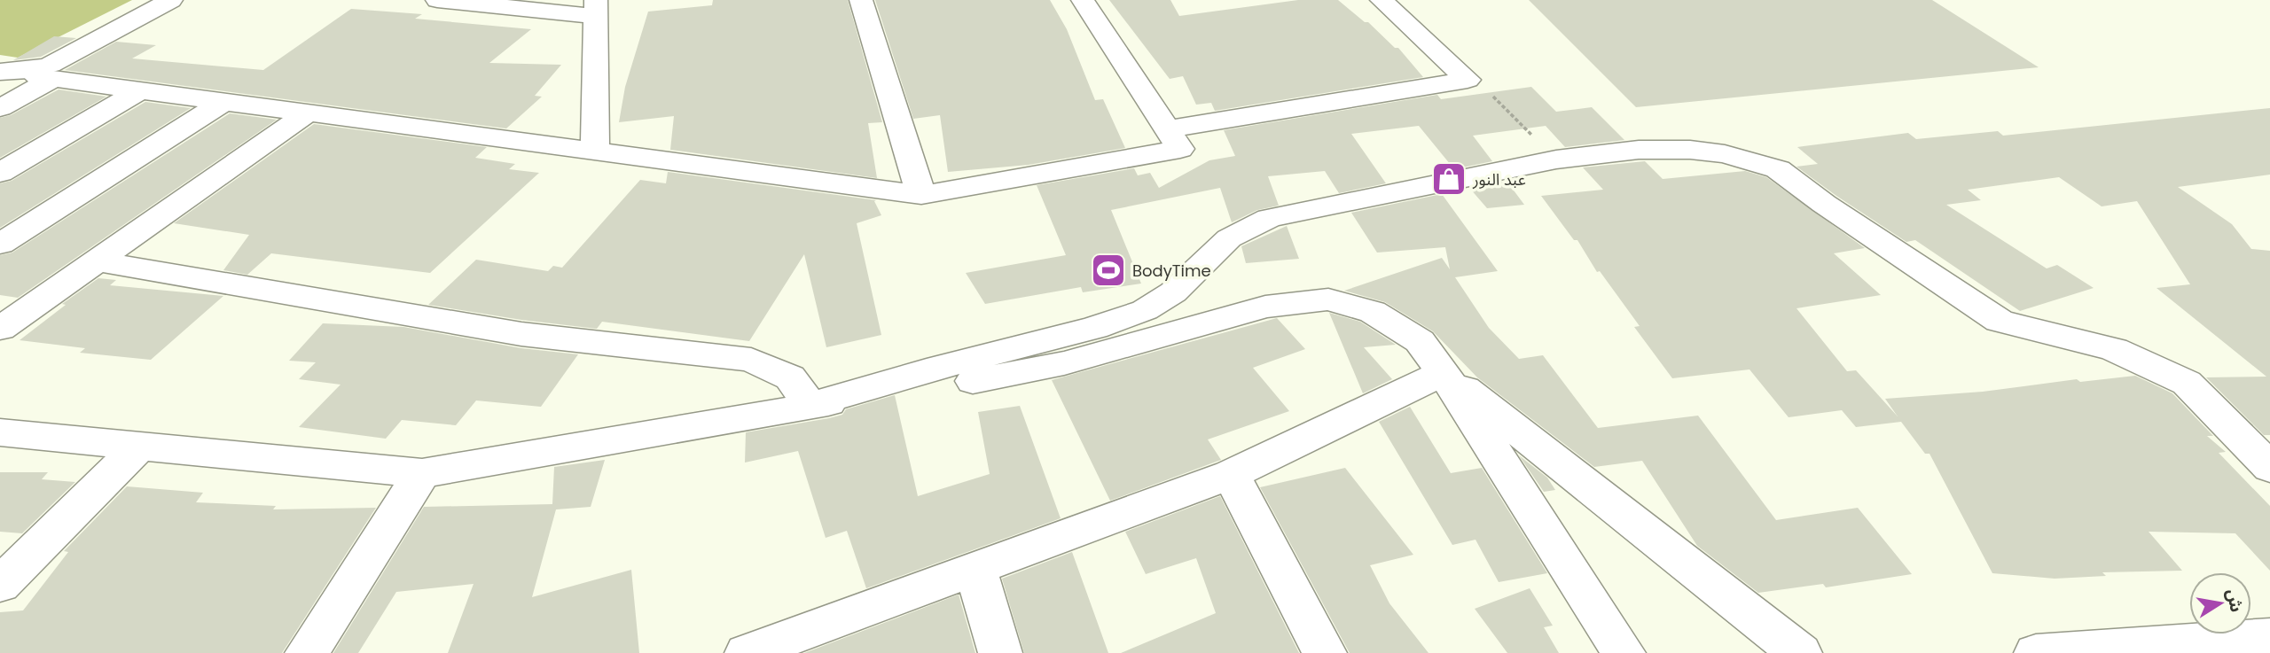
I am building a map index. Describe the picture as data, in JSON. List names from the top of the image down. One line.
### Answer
{"places":{"shop":["عبد النور"],"sports":["BodyTime"]},"north":"right"}
